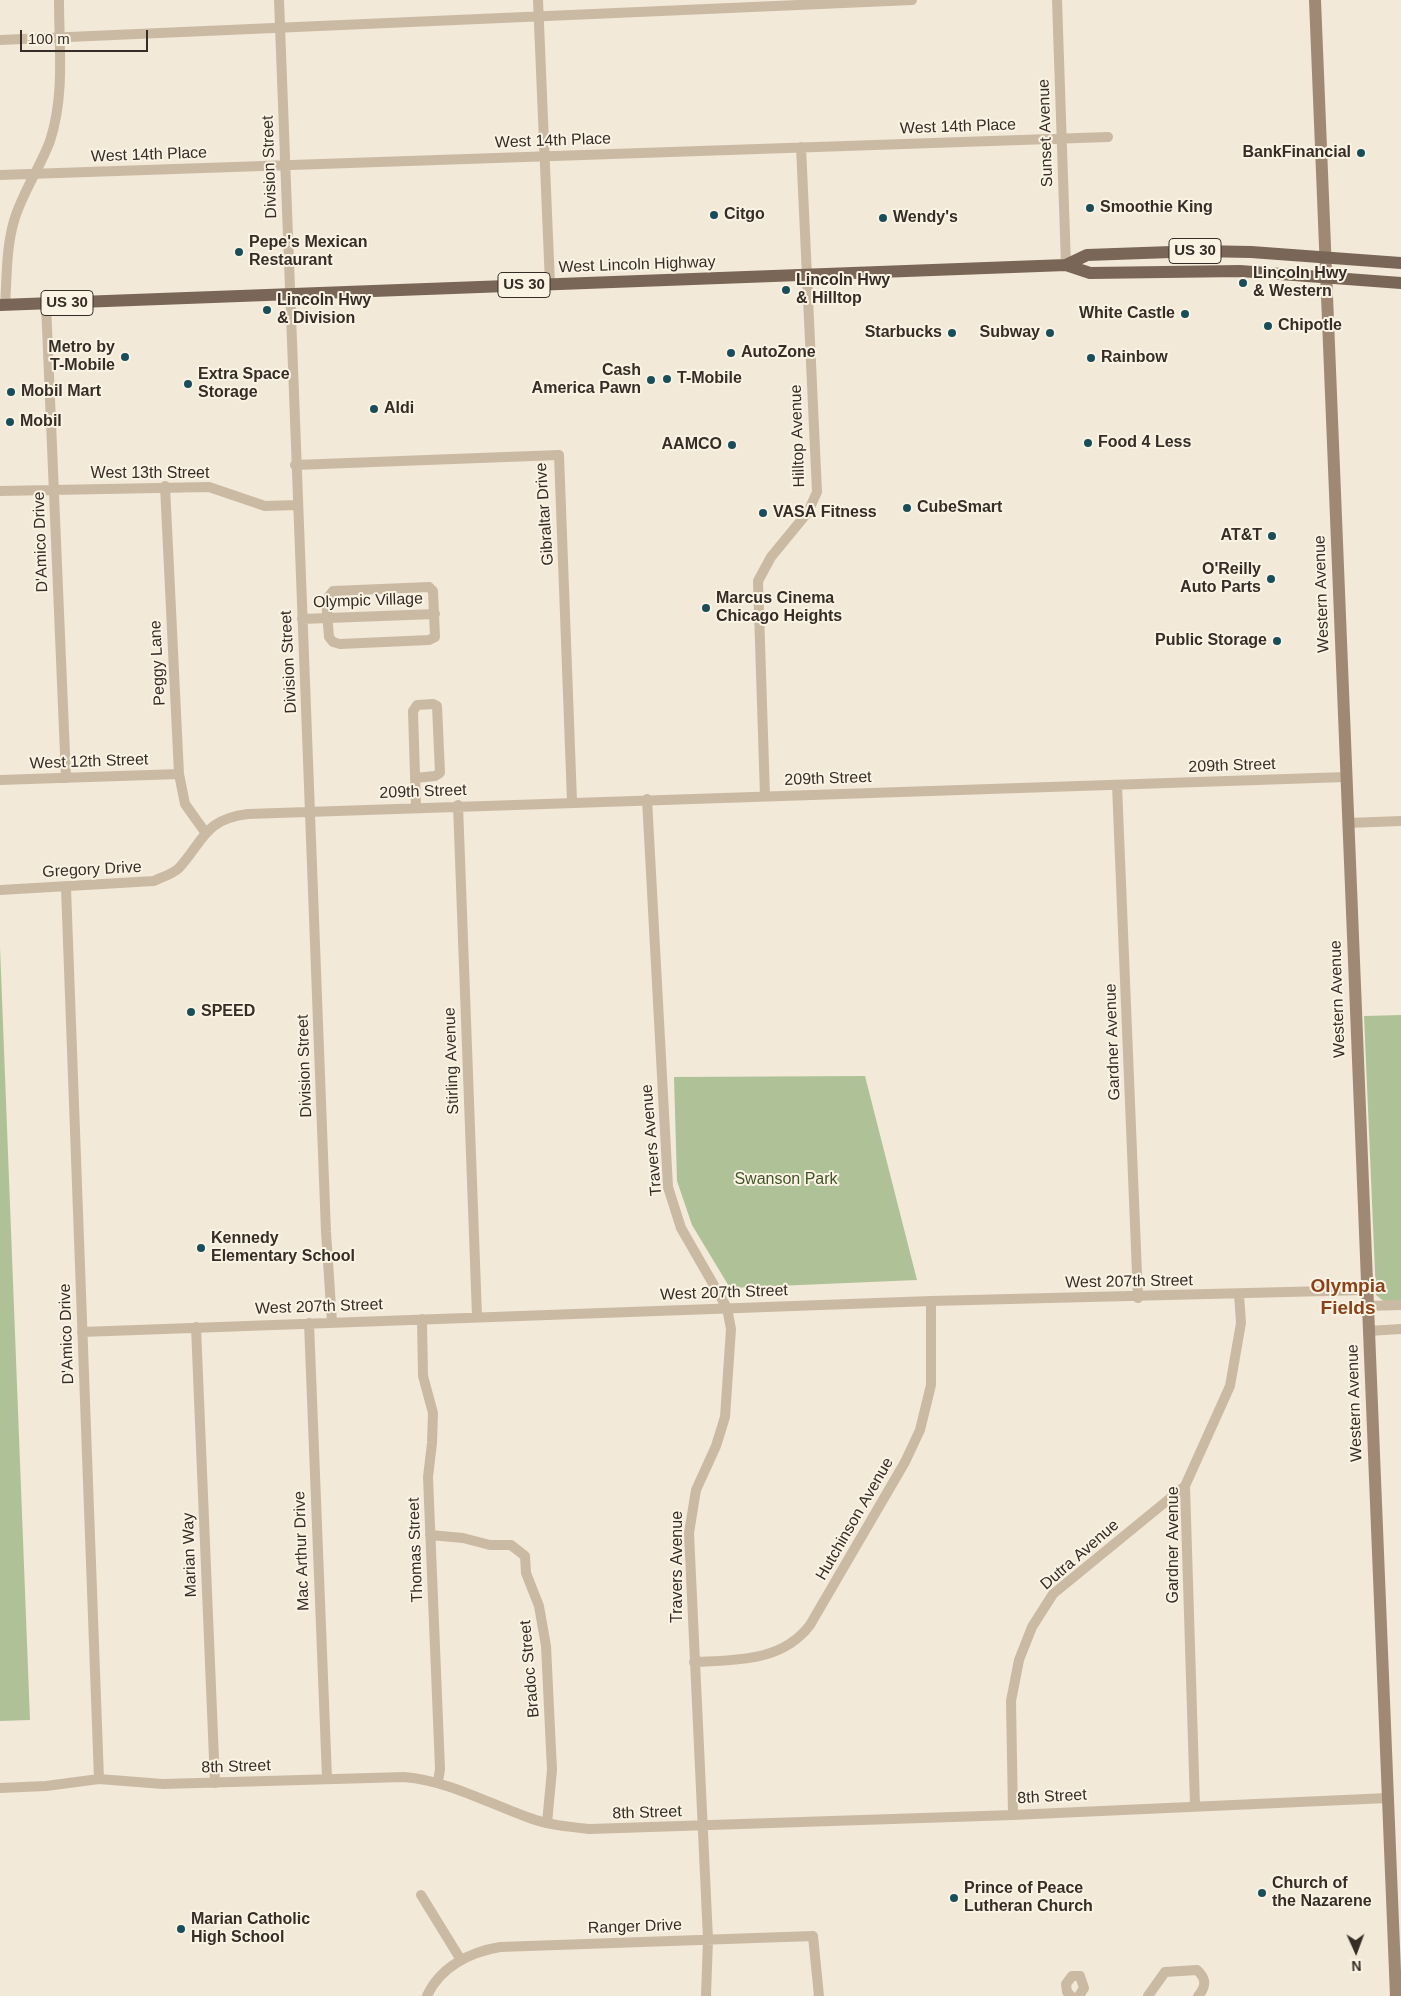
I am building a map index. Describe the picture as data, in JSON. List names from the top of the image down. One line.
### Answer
{"streets":{"main road":["US 30","West Lincoln Highway","Western Avenue"],"street":["West 14th Place","Sunset Avenue","Division Street","Hilltop Avenue","West 13th Street","Gibraltar Drive","D'Amico Drive","Olympic Village","Peggy Lane","West 12th Street","209th Street","Gregory Drive","Gardner Avenue","Stirling Avenue","Travers Avenue","West 207th Street","Hutchinson Avenue","Thomas Street","Mac Arthur Drive","Marian Way","Dutra Avenue","Bradoc Street","8th Street","Ranger Drive"]},"crossings":[["West 14th Place","Sunset Avenue"],["West 14th Place","Division Street"],["West 14th Place","Hilltop Avenue"],["Sunset Avenue","West Lincoln Highway"],["Division Street","West Lincoln Highway"],["Division Street","West 13th Street"],["Division Street","Gibraltar Drive"],["Division Street","Olympic Village"],["Division Street","209th Street"],["Division Street","Gregory Drive"],["Division Street","West 207th Street"],["US 30","West Lincoln Highway"],["US 30","Western Avenue"],["West Lincoln Highway","Hilltop Avenue"],["West Lincoln Highway","D'Amico Drive"],["West Lincoln Highway","Western Avenue"],["Hilltop Avenue","209th Street"],["West 13th Street","D'Amico Drive"],["West 13th Street","Peggy Lane"],["Gibraltar Drive","209th Street"],["D'Amico Drive","West 12th Street"],["D'Amico Drive","Gregory Drive"],["D'Amico Drive","West 207th Street"],["D'Amico Drive","8th Street"],["Western Avenue","209th Street"],["Western Avenue","West 207th Street"],["Western Avenue","8th Street"],["Peggy Lane","West 12th Street"],["Peggy Lane","Gregory Drive"],["209th Street","Gregory Drive"],["209th Street","Gardner Avenue"],["209th Street","Stirling Avenue"],["209th Street","Travers Avenue"],["Gardner Avenue","West 207th Street"],["Gardner Avenue","Dutra Avenue"],["Gardner Avenue","8th Street"],["Stirling Avenue","West 207th Street"],["Travers Avenue","West 207th Street"],["Travers Avenue","Hutchinson Avenue"],["Travers Avenue","8th Street"],["Travers Avenue","Ranger Drive"],["West 207th Street","Hutchinson Avenue"],["West 207th Street","Thomas Street"],["West 207th Street","Mac Arthur Drive"],["West 207th Street","Marian Way"],["Thomas Street","Bradoc Street"],["Thomas Street","8th Street"],["Mac Arthur Drive","8th Street"],["Marian Way","8th Street"],["Dutra Avenue","8th Street"],["Bradoc Street","8th Street"]],"districts":["Olympia Fields"],"parks":["Swanson Park"],"places":["BankFinancial","Smoothie King","Citgo","Wendy's","Pepe's Mexican Restaurant","Lincoln Hwy & Western","Lincoln Hwy & Hilltop","Lincoln Hwy & Division","White Castle","Chipotle","Starbucks","Subway","AutoZone","Metro by T-Mobile","Rainbow","T-Mobile","Cash America Pawn","Extra Space Storage","Mobil Mart","Aldi","Mobil","Food 4 Less","AAMCO","CubeSmart","VASA Fitness","AT&T","O'Reilly Auto Parts","Marcus Cinema Chicago Heights","Public Storage","SPEED","Kennedy Elementary School","Church of the Nazarene","Prince of Peace Lutheran Church","Marian Catholic High School"],"scale_bar":"100 m","north":"bottom"}
